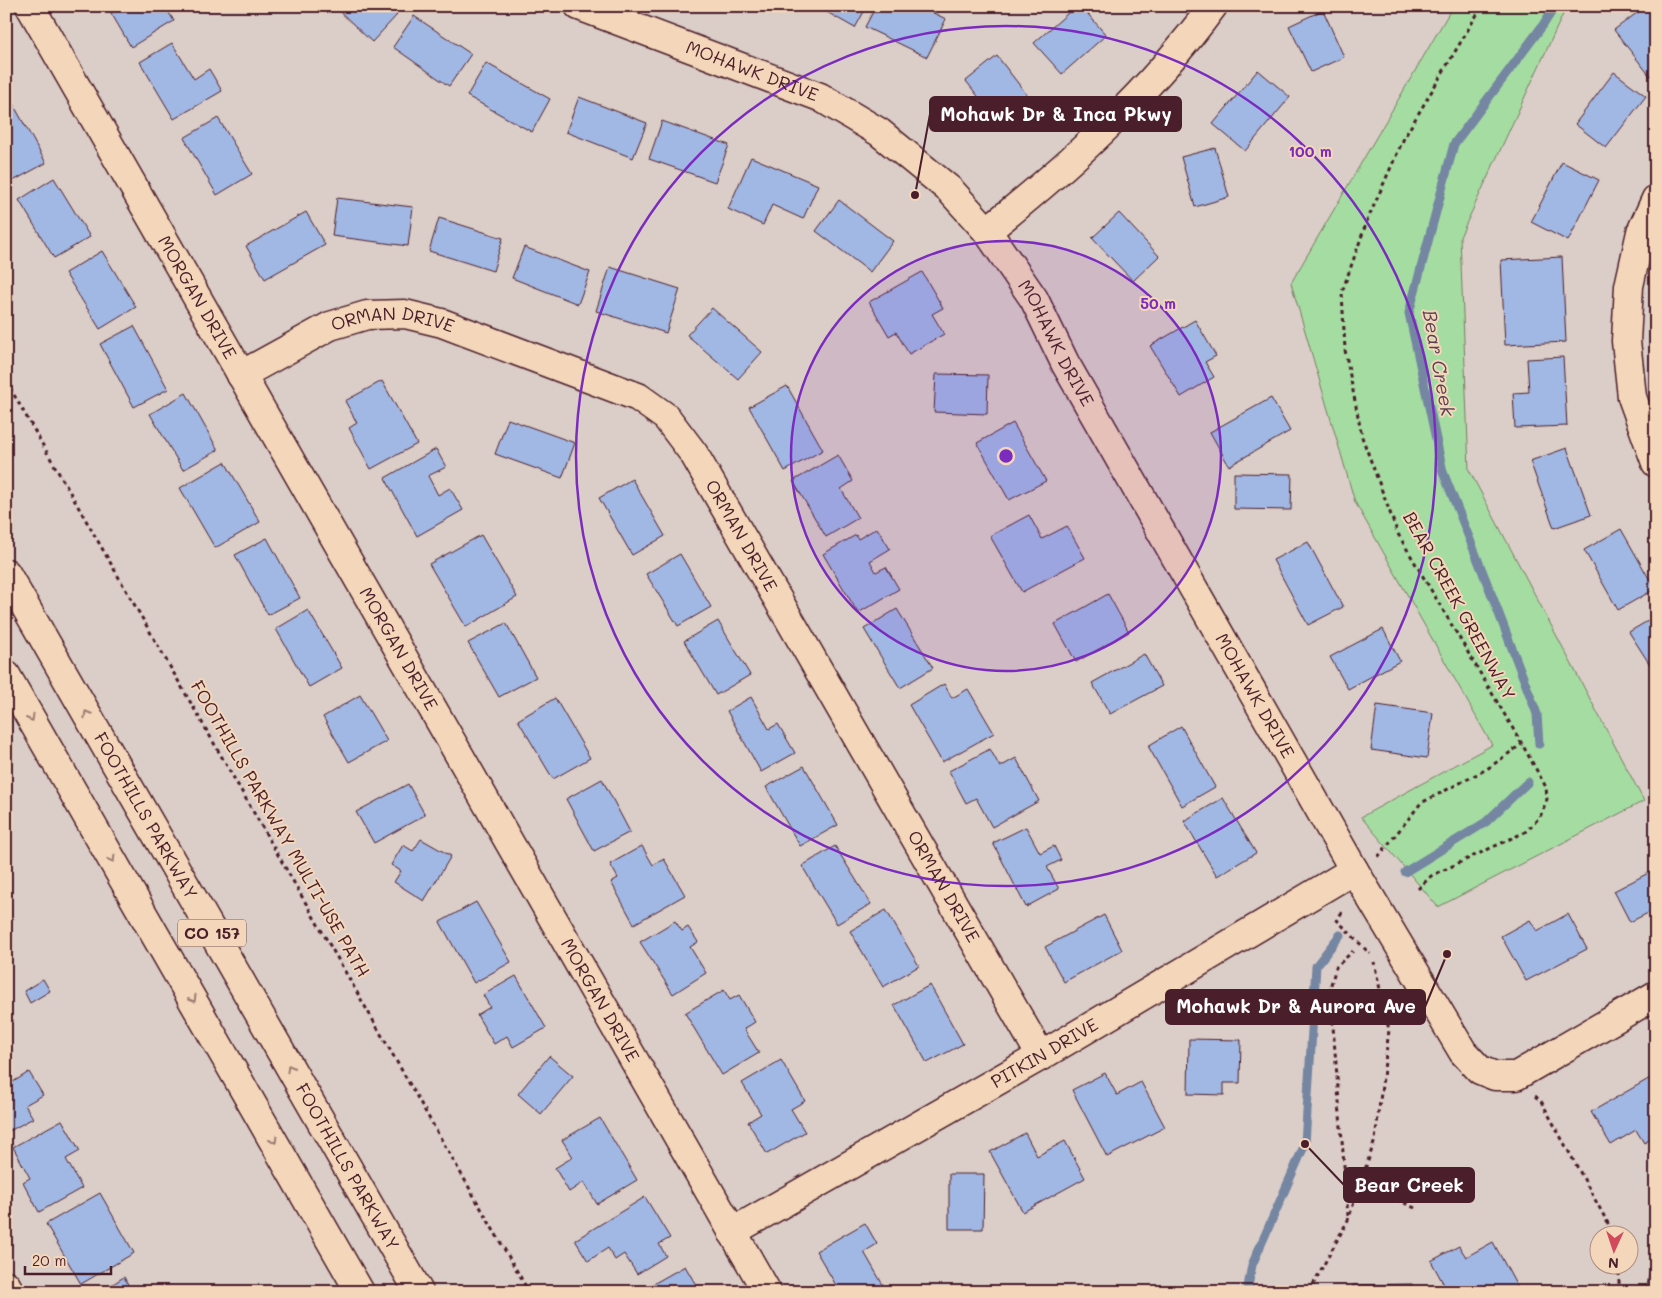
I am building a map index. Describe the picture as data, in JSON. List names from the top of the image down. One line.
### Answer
{"streets":{"main road":["MOHAWK DRIVE","MORGAN DRIVE","ORMAN DRIVE","FOOTHILLS PARKWAY","CO 157","PITKIN DRIVE"],"path":["BEAR CREEK GREENWAY","FOOTHILLS PARKWAY MULTI-USE PATH"]},"crossings":[["MOHAWK DRIVE","PITKIN DRIVE"],["MORGAN DRIVE","ORMAN DRIVE"],["MORGAN DRIVE","PITKIN DRIVE"],["ORMAN DRIVE","PITKIN DRIVE"]],"water":["Bear Creek"],"places":["Mohawk Dr & Inca Pkwy","Mohawk Dr & Aurora Ave","Bear Creek"],"scale_bar":"20 m","north":"bottom","rings":["100 m","50 m"]}
